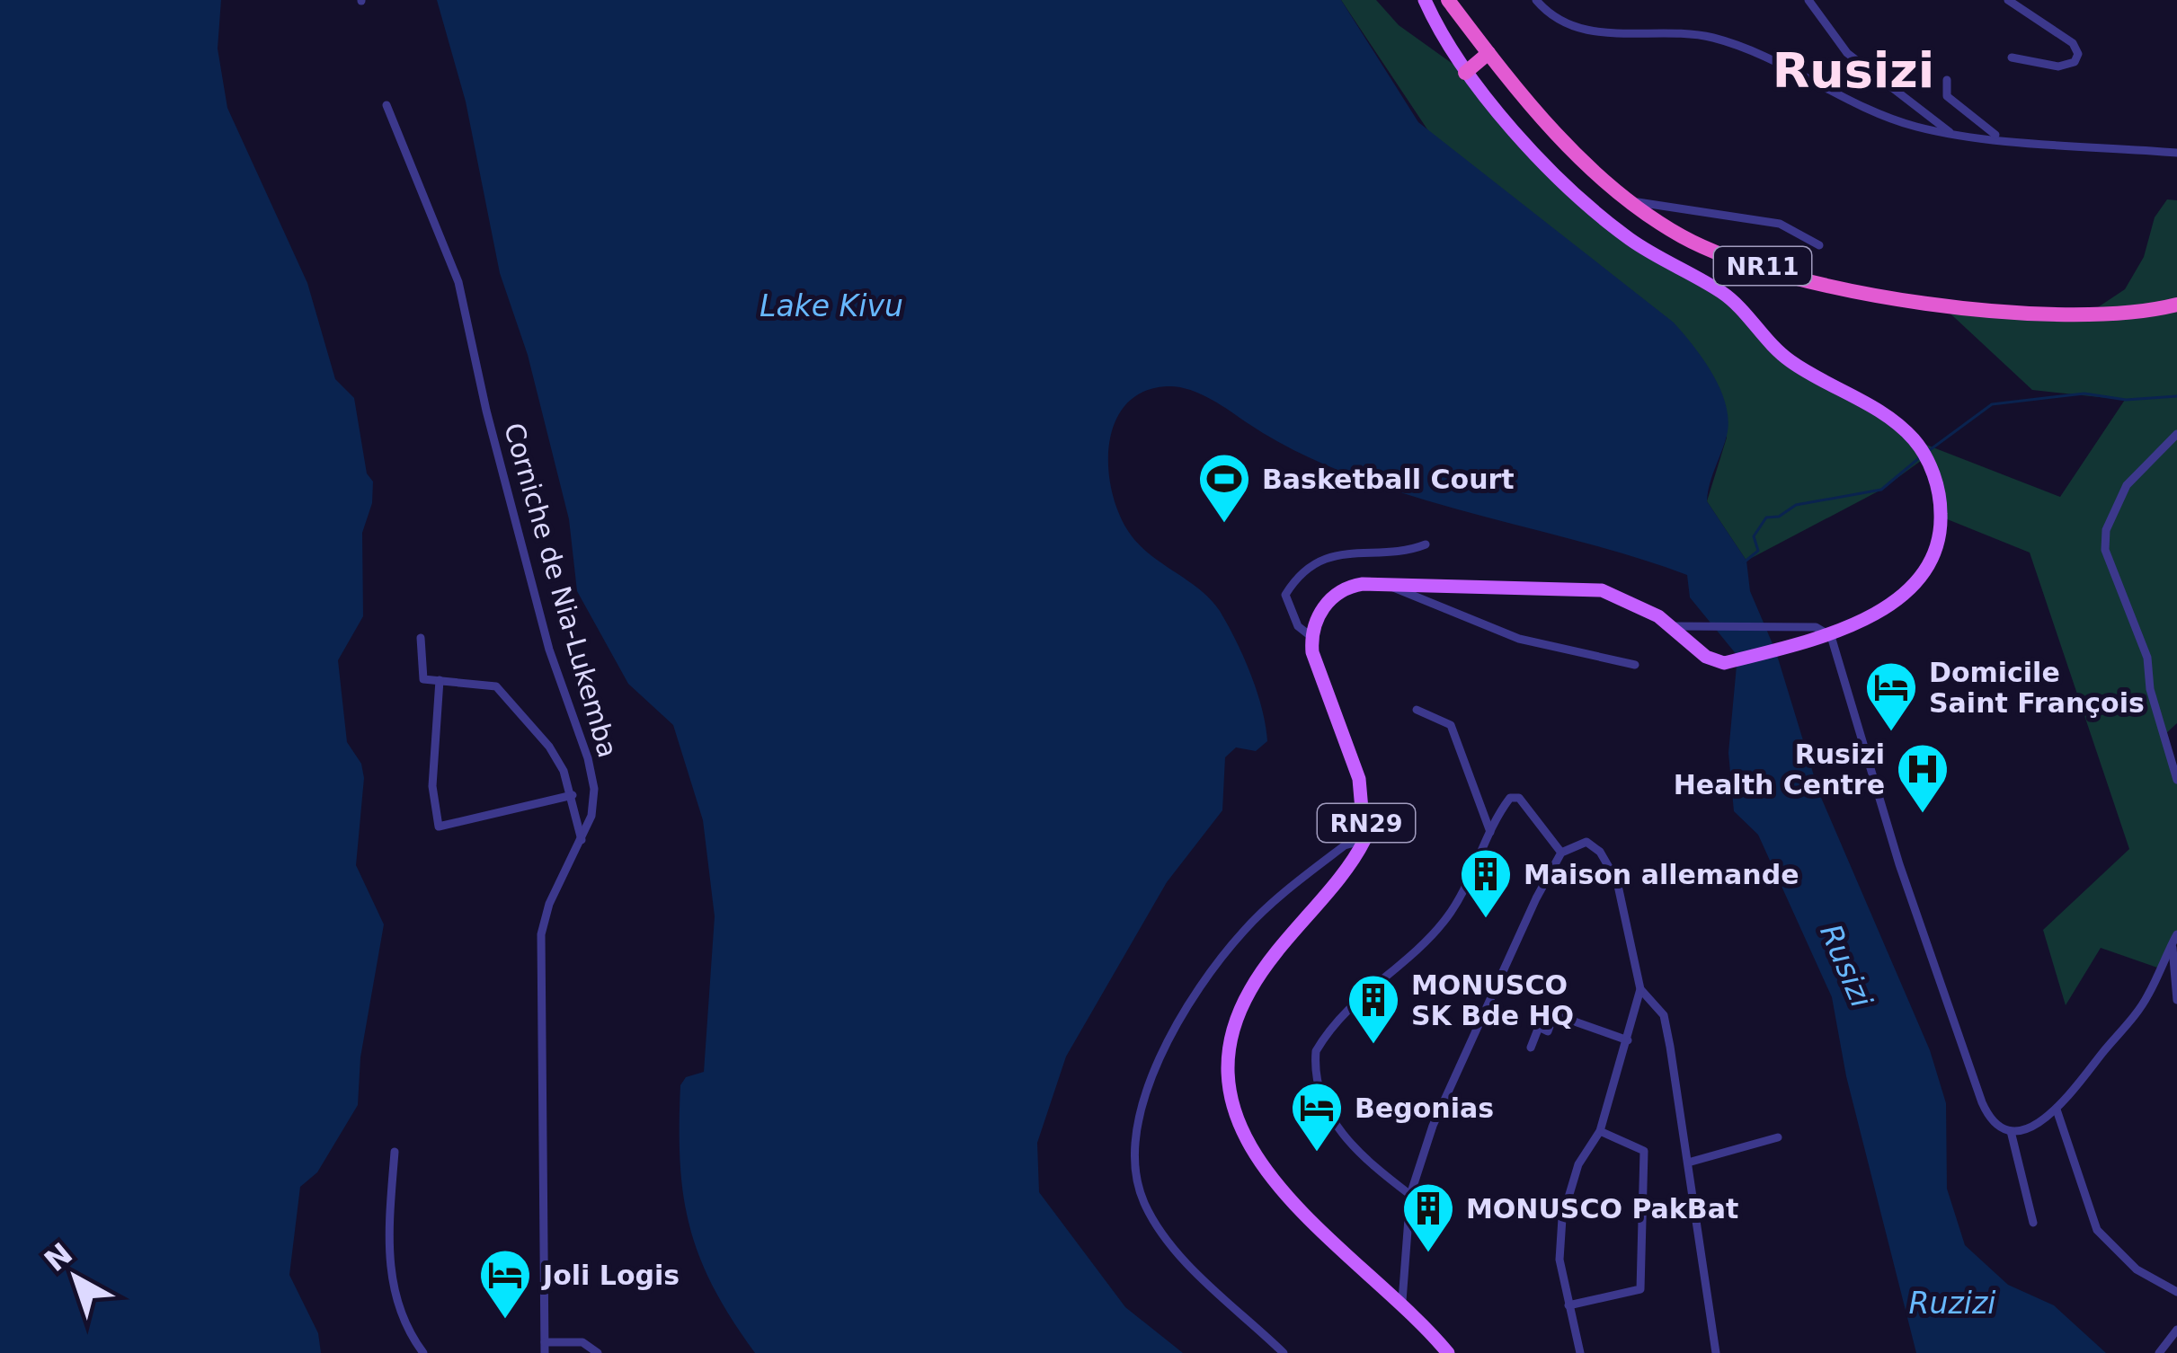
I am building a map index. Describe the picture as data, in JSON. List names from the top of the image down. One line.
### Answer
{"streets":{"highway":["NR11"],"main road":["RN29"],"street":["Corniche de Nia-Lukemba"]},"districts":["Rusizi"],"water":["Lake Kivu","Rusizi","Ruzizi"],"places":{"sports":["Basketball Court"],"hotel":["Domicile Saint François","Begonias","Joli Logis"],"hospital":["Rusizi Health Centre"],"building":["Maison allemande","MONUSCO SK Bde HQ","MONUSCO PakBat"]},"north":"top left"}
